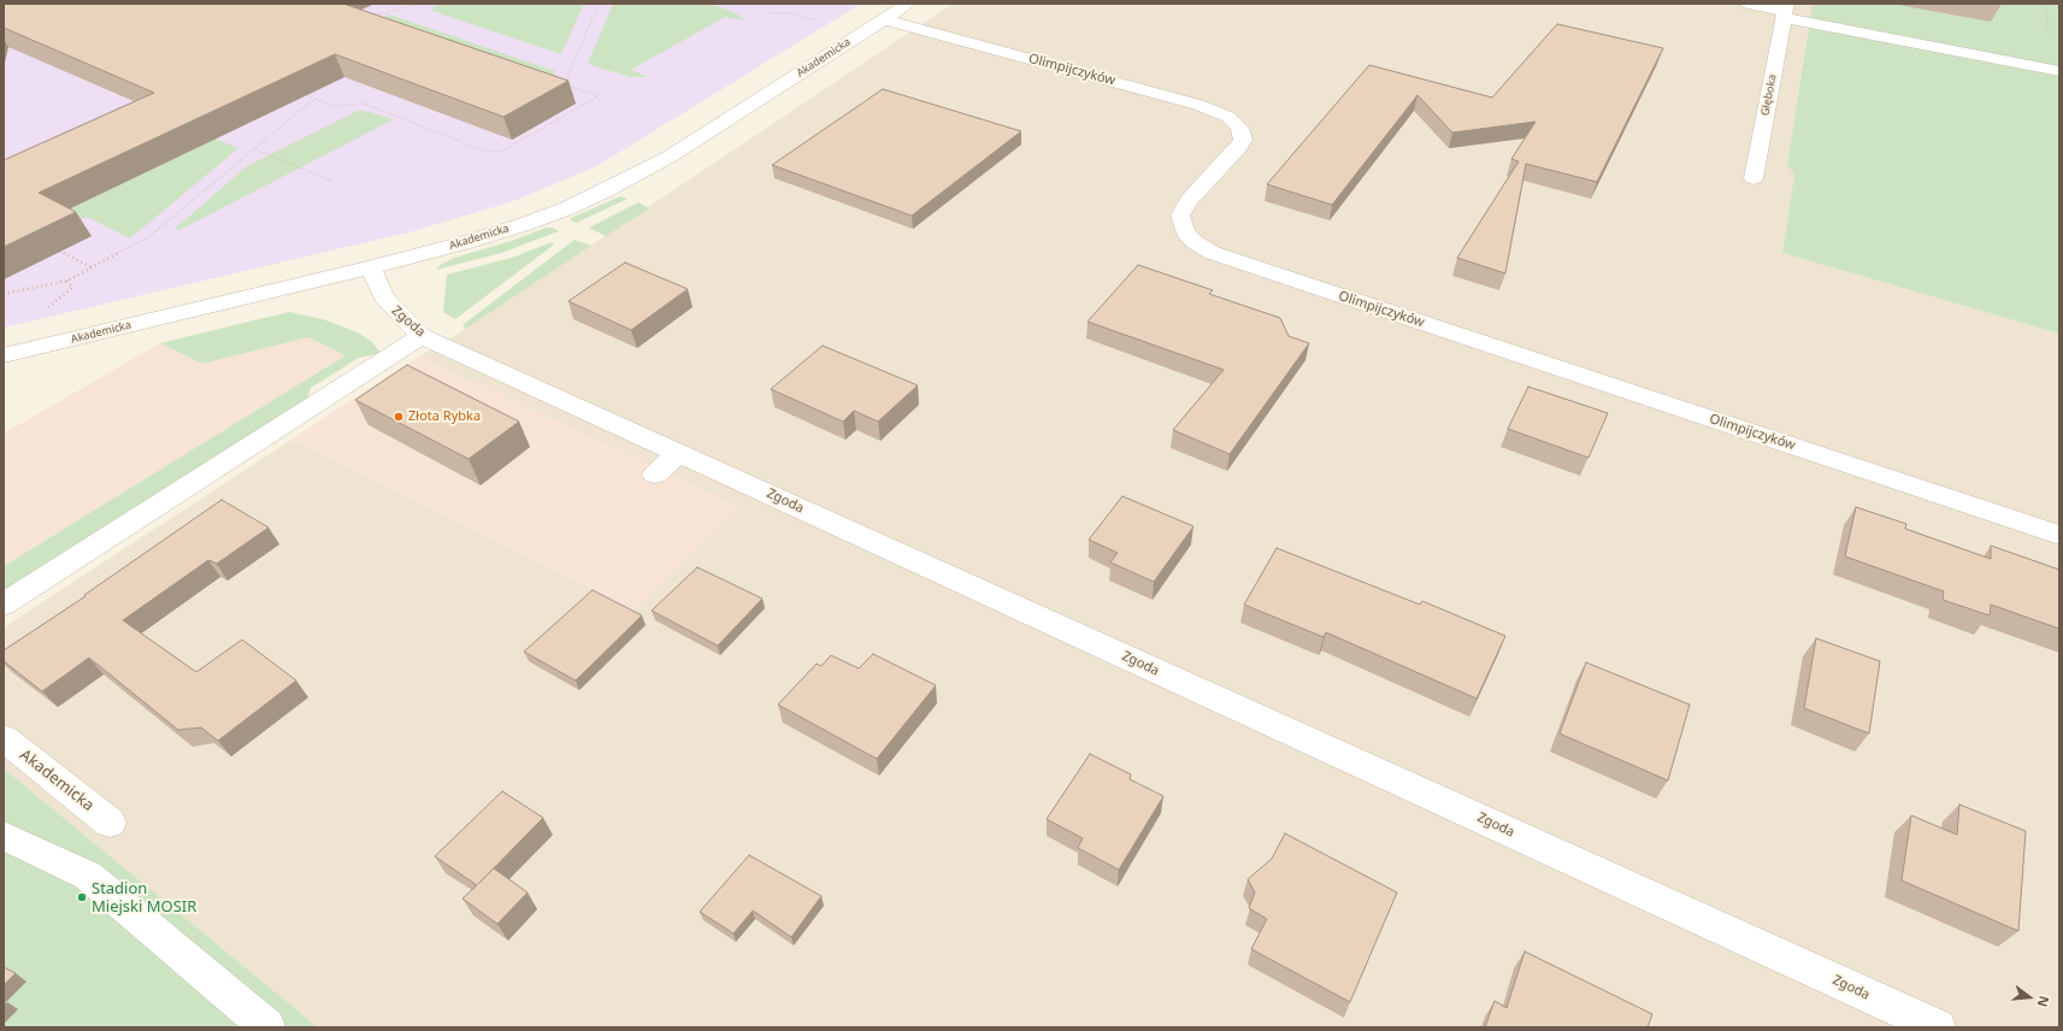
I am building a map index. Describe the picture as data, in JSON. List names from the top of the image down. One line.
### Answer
{"streets":{"street":["Akademicka","Olimpijczyków","Głęboka","Zgoda"]},"crossings":[["Akademicka","Olimpijczyków"],["Akademicka","Zgoda"]],"places":["Złota Rybka","Stadion Miejski MOSIR"],"north":"right"}
